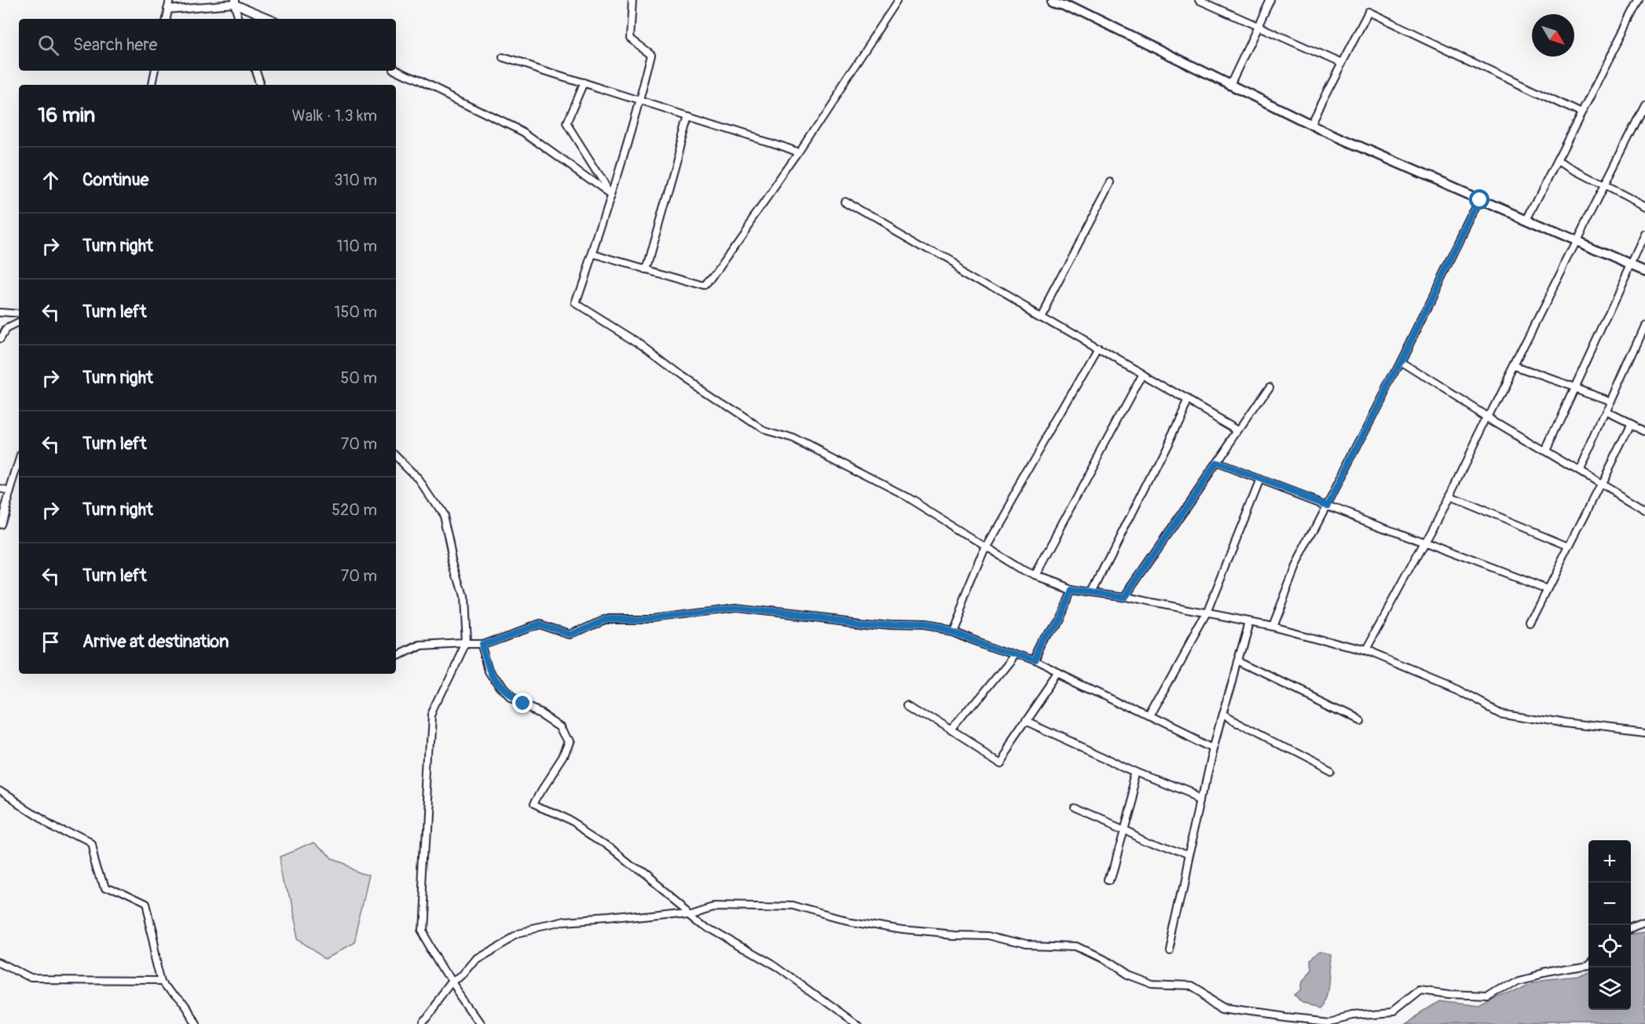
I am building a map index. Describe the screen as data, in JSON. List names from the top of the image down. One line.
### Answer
{"north":"bottom right","page":{"search":"Search here","heading":["16 min","Walk · 1.3 km"],"list":[["Continue","310 m"],["Turn right","110 m"],["Turn left","150 m"],["Turn right","50 m"],["Turn left","70 m"],["Turn right","520 m"],["Turn left","70 m"],"Arrive at destination"],"map_buttons":["+","−"]}}
